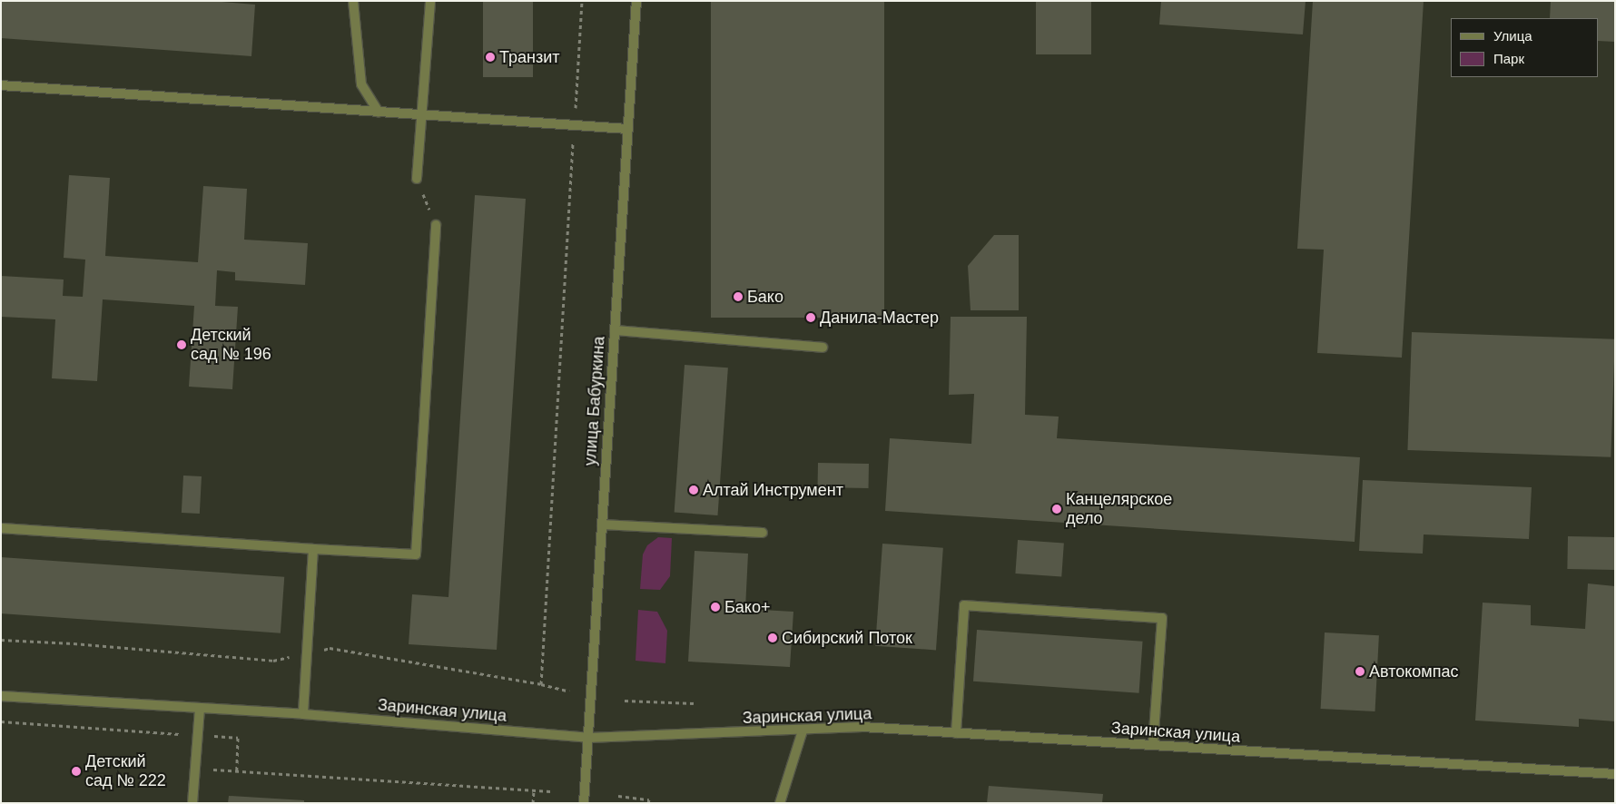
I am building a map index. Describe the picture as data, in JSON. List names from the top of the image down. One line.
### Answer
{"streets":{"street":["улица Бабуркина","Заринская улица"]},"crossings":[["улица Бабуркина","Заринская улица"]],"places":["Транзит","Бако","Данила-Мастер","Детский сад № 196","Алтай Инструмент","Канцелярское дело","Бако+","Сибирский Поток","Автокомпас","Детский сад № 222"],"legend":["Улица","Парк"]}
